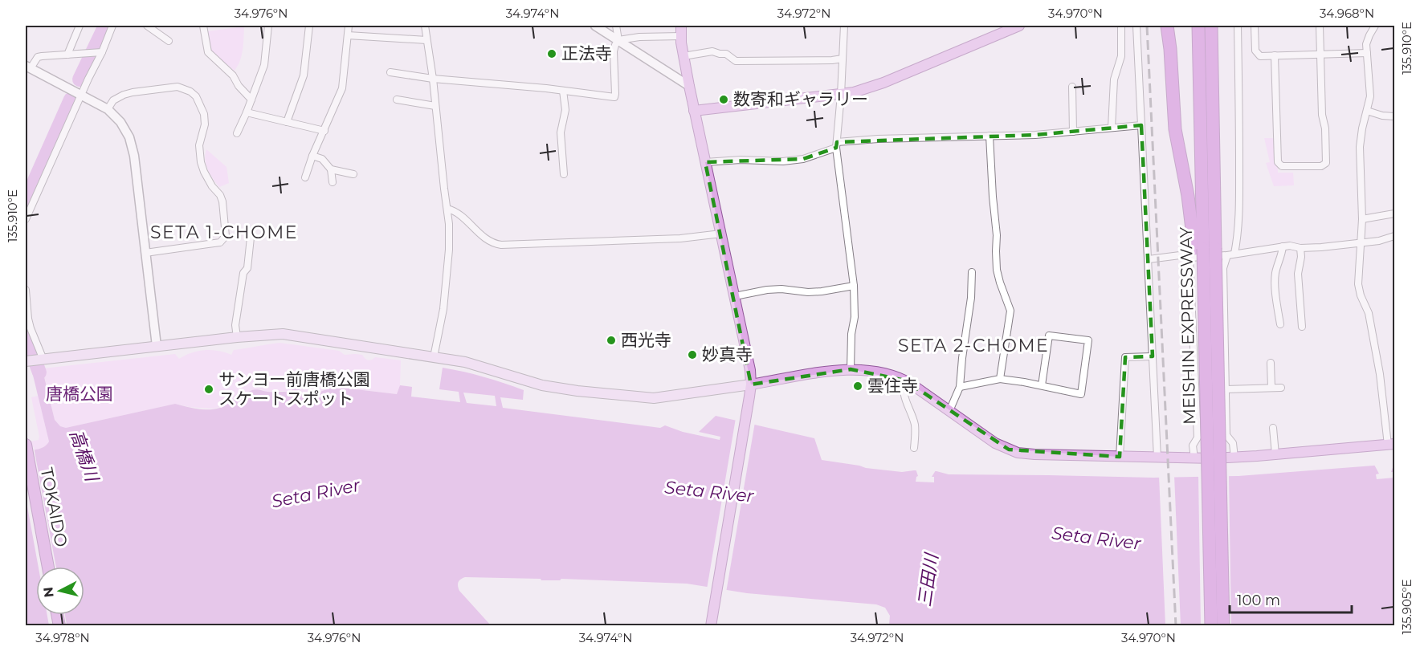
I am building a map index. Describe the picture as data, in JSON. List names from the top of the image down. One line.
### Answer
{"streets":{"highway":["MEISHIN EXPRESSWAY","TOKAIDO"]},"districts":["SETA 1-CHOME","SETA 2-CHOME"],"water":["高橋川","Seta River","三田川"],"parks":["唐橋公園"],"places":["正法寺","数寄和ギャラリー","西光寺","妙真寺","雲住寺","サンヨー前唐橋公園 スケートスポット"],"scale_bar":"100 m","north":"left","coordinates":["34.976°N","34.974°N","34.972°N","34.970°N","34.968°N","135.910°E","135.905°E","34.978°N"]}
